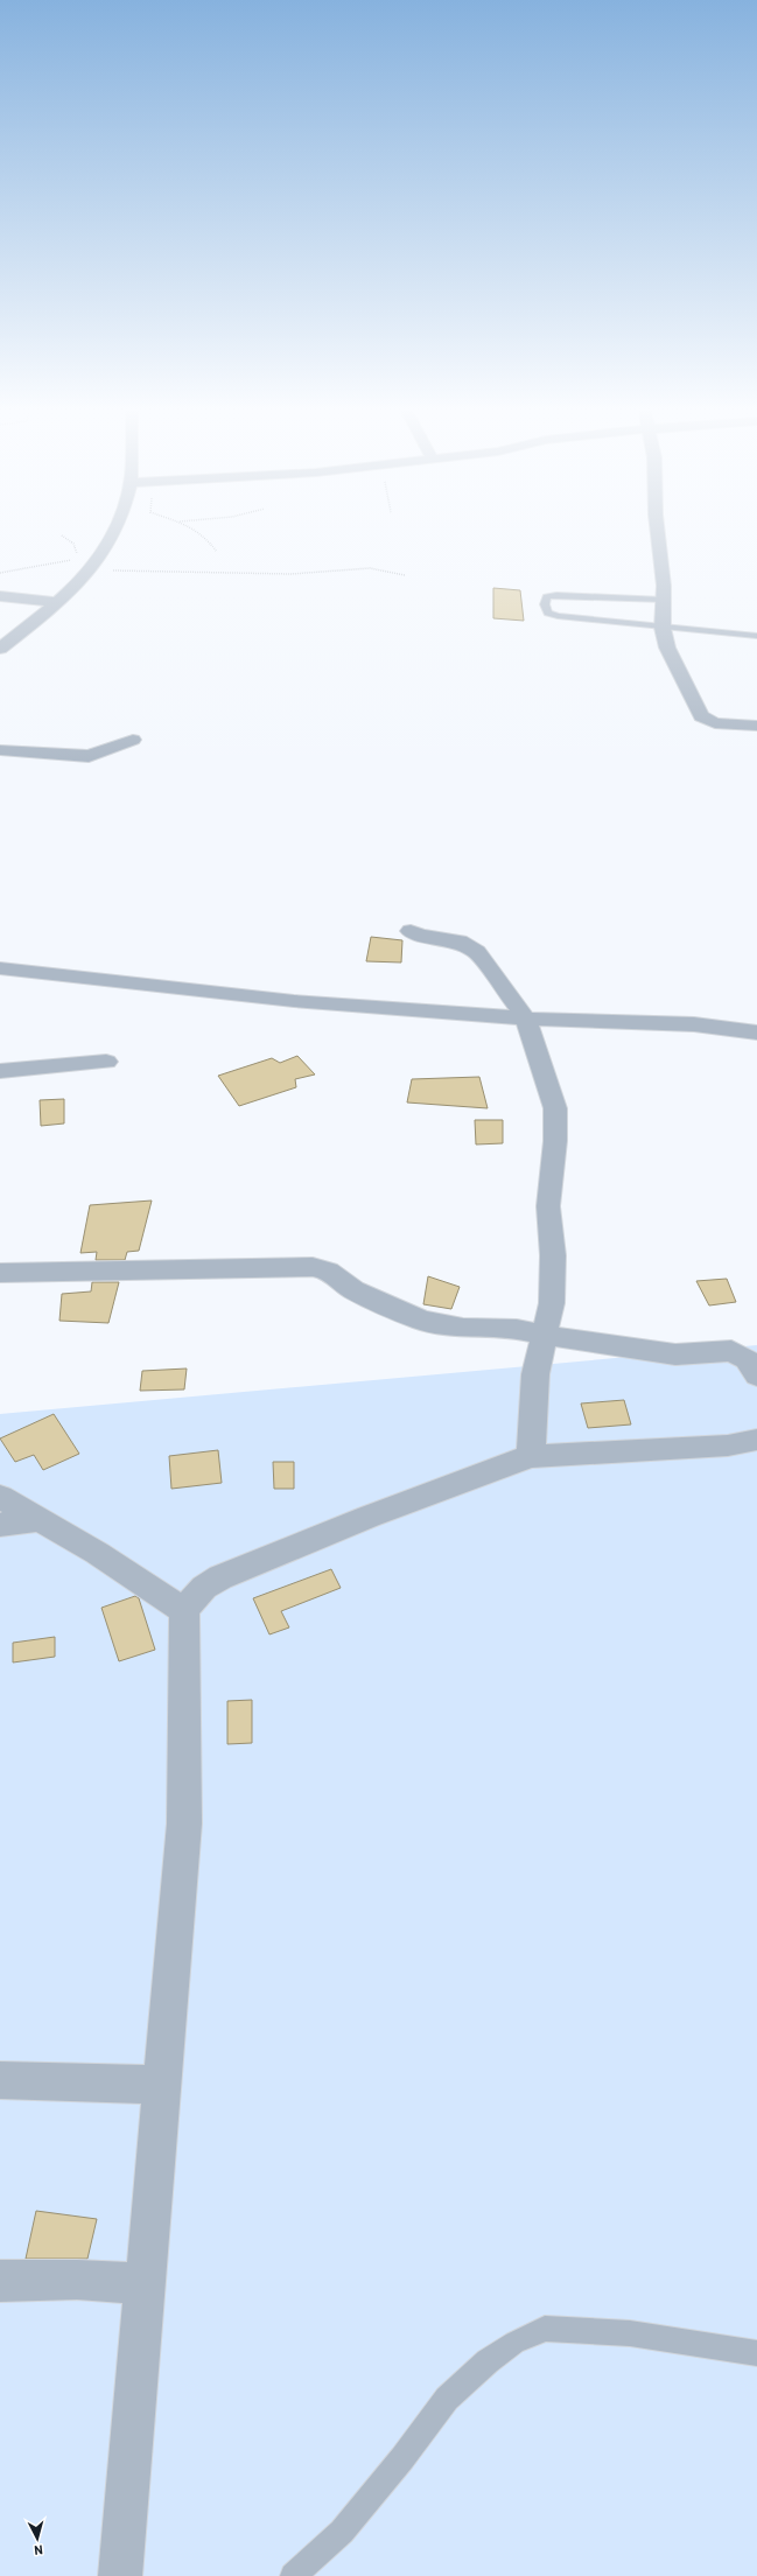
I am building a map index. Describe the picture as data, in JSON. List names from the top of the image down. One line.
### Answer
{"north":"bottom"}
